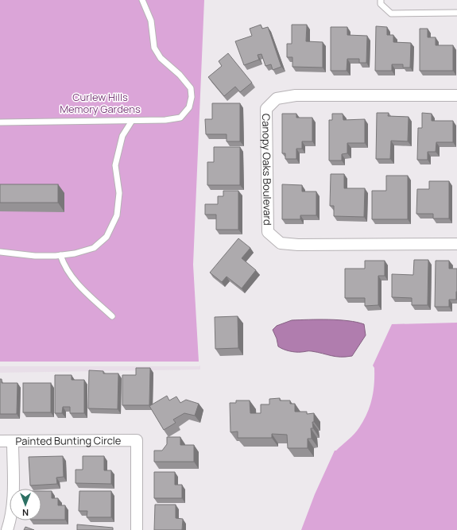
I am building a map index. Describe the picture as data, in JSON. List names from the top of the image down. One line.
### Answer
{"streets":{"street":["Canopy Oaks Boulevard","Painted Bunting Circle"]},"parks":["Curlew Hills Memory Gardens"],"north":"bottom"}
